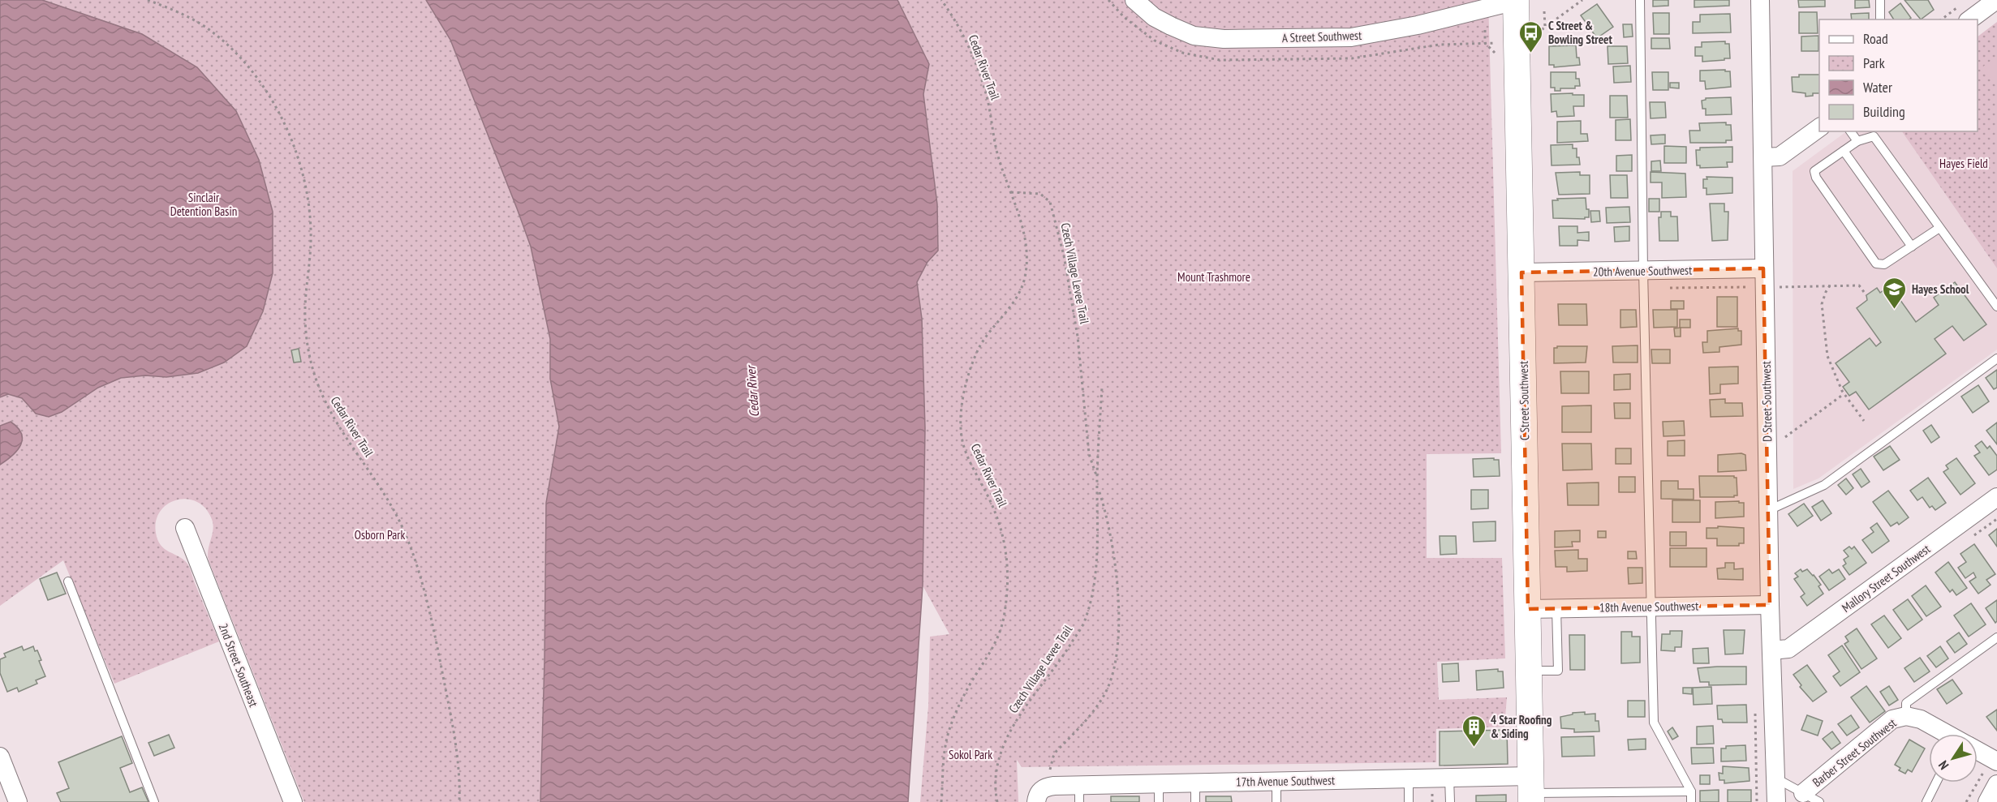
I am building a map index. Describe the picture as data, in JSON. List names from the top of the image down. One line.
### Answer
{"streets":{"main road":["C Street Southwest"],"street":["A Street Southwest","20th Avenue Southwest","D Street Southwest","Mallory Street Southwest","18th Avenue Southwest","2nd Street Southeast","Barber Street Southwest","17th Avenue Southwest"],"path":["Cedar River Trail","Czech Village Levee Trail"]},"crossings":[["A Street Southwest","C Street Southwest"],["Cedar River Trail","Czech Village Levee Trail"],["20th Avenue Southwest","C Street Southwest"],["20th Avenue Southwest","D Street Southwest"],["Czech Village Levee Trail","17th Avenue Southwest"],["C Street Southwest","18th Avenue Southwest"],["C Street Southwest","17th Avenue Southwest"],["D Street Southwest","Mallory Street Southwest"],["D Street Southwest","18th Avenue Southwest"]],"water":["Cedar River"],"parks":["Hayes Field","Sinclair Detention Basin","Mount Trashmore","Osborn Park","Sokol Park"],"places":{"bus stop":["C Street & Bowling Street"],"school or university":["Hayes School"],"building":["4 Star Roofing & Siding"]},"legend":["Road","Park","Water","Building"],"north":"bottom left"}
